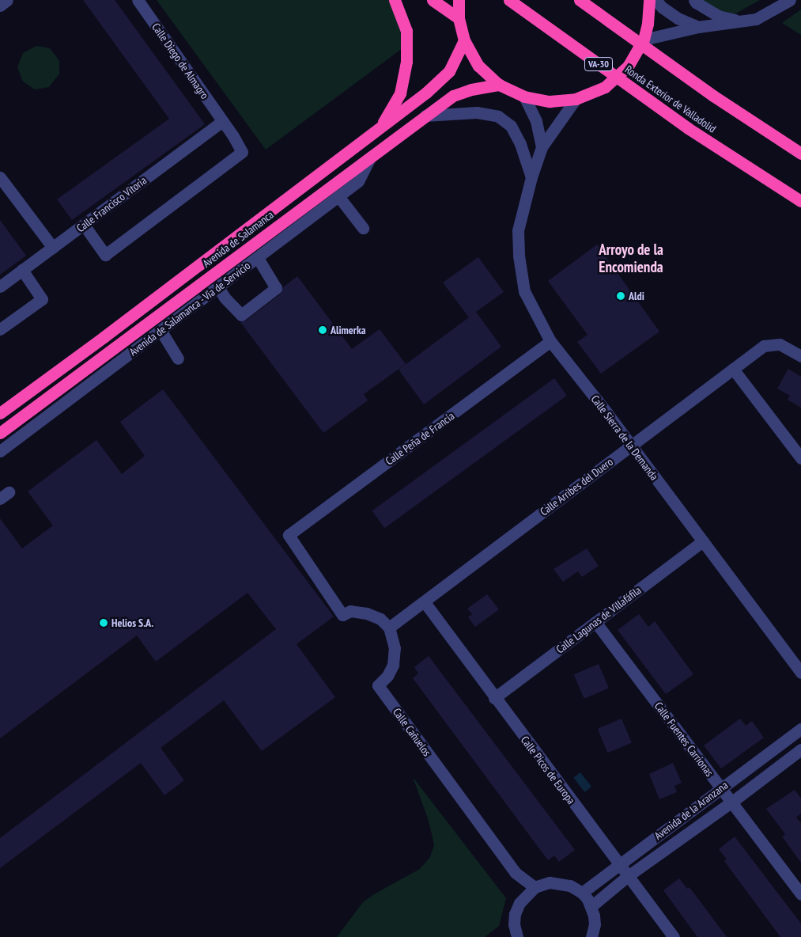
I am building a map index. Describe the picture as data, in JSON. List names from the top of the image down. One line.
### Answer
{"streets":{"highway":["VA-30","Ronda Exterior de Valladolid","Avenida de Salamanca"],"street":["Calle Diego de Almagro","Calle Francisco Vitoria","Avenida de Salamanca - Vía de Servicio","Calle Sierra de la Demanda","Calle Peña de Francia","Calle Arribes del Duero","Calle Lagunas de Villafáfila","Calle Cañuelos","Calle Fuentes Carrionas","Calle Picos de Europa","Avenida de la Aranzana"]},"crossings":[["Calle Diego de Almagro","Calle Francisco Vitoria"],["Avenida de Salamanca","Avenida de Salamanca - Vía de Servicio"],["Calle Sierra de la Demanda","Calle Peña de Francia"],["Calle Sierra de la Demanda","Calle Arribes del Duero"],["Calle Sierra de la Demanda","Calle Lagunas de Villafáfila"],["Calle Peña de Francia","Calle Arribes del Duero"],["Calle Peña de Francia","Calle Cañuelos"],["Calle Arribes del Duero","Calle Cañuelos"],["Calle Arribes del Duero","Calle Picos de Europa"],["Calle Lagunas de Villafáfila","Calle Fuentes Carrionas"],["Calle Lagunas de Villafáfila","Calle Picos de Europa"],["Calle Fuentes Carrionas","Avenida de la Aranzana"],["Calle Picos de Europa","Avenida de la Aranzana"]],"districts":["Arroyo de la Encomienda"],"places":["Aldi","Alimerka","Helios S.A."]}
